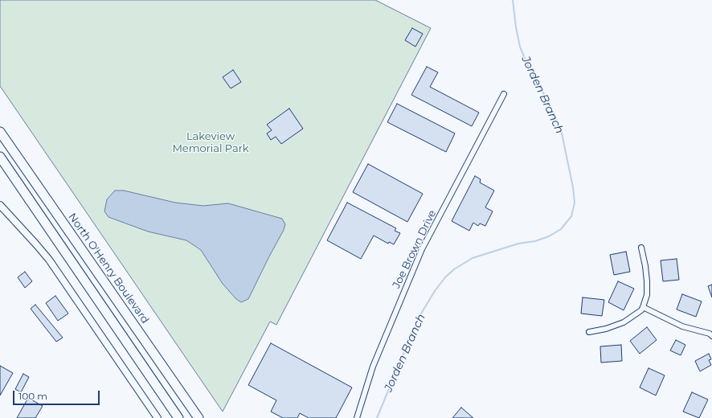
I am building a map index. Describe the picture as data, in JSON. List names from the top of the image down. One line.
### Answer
{"streets":{"highway":["North O'Henry Boulevard"],"street":["Joe Brown Drive"]},"water":["Jorden Branch"],"parks":["Lakeview Memorial Park"],"scale_bar":"100 m"}
